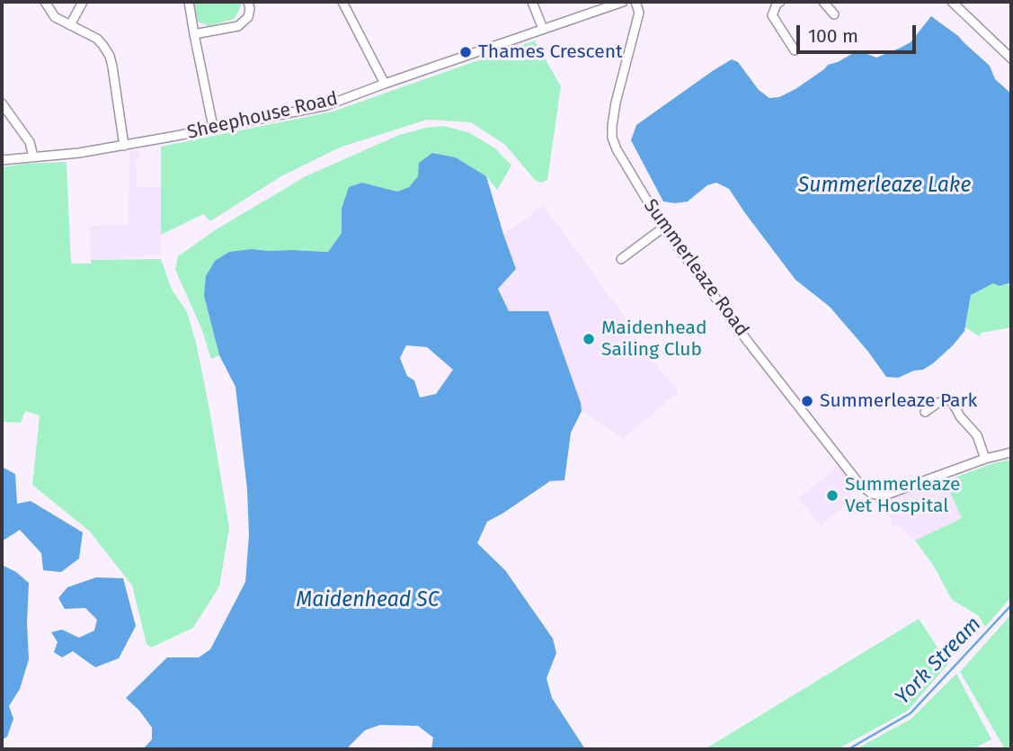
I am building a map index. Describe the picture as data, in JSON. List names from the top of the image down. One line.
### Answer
{"streets":{"street":["Sheephouse Road","Summerleaze Road"]},"water":["Summerleaze Lake","Maidenhead SC","York Stream"],"places":["Thames Crescent","Maidenhead Sailing Club","Summerleaze Park","Summerleaze Vet Hospital"],"scale_bar":"100 m"}
